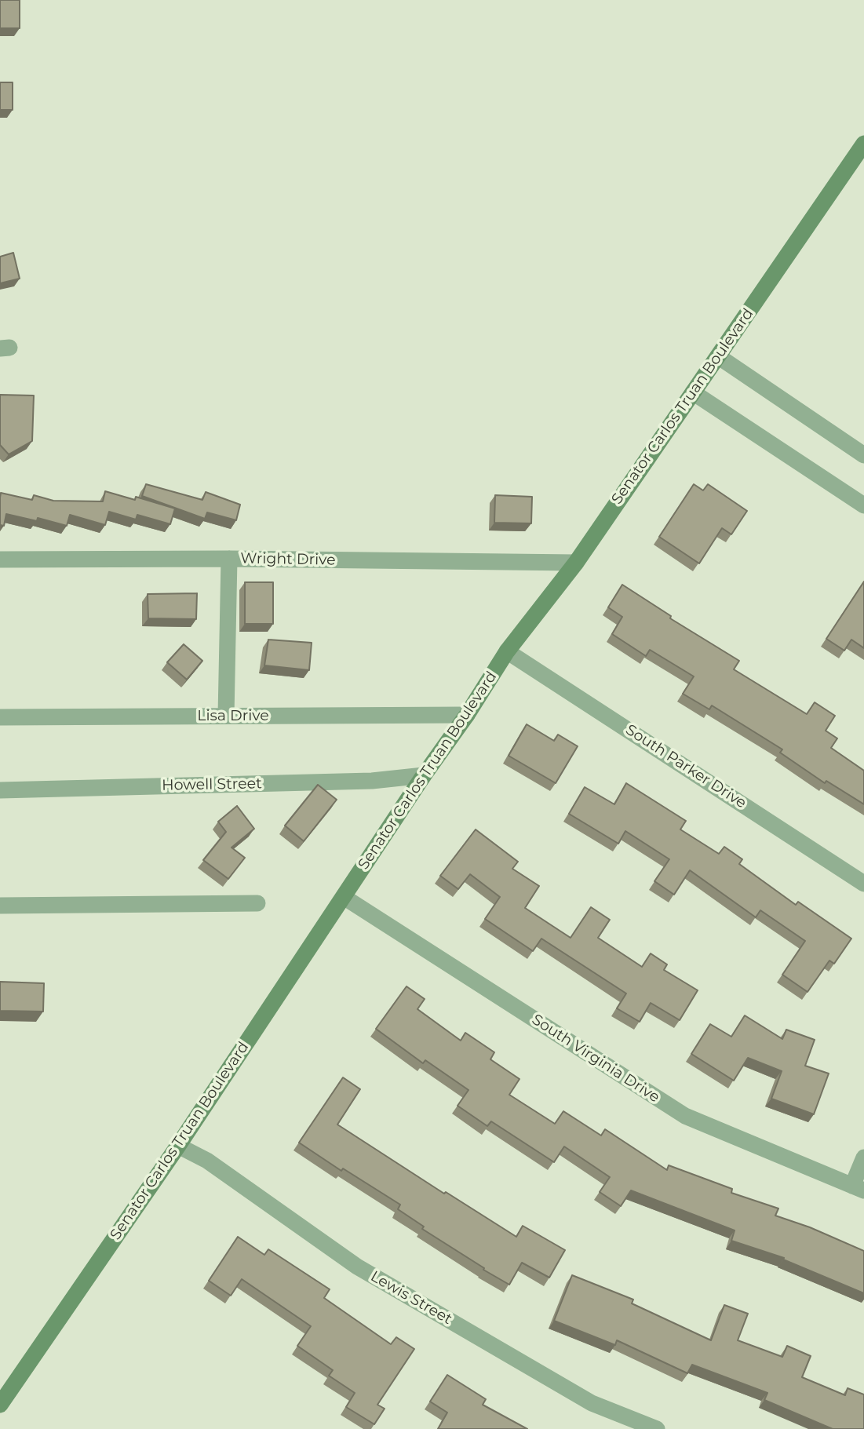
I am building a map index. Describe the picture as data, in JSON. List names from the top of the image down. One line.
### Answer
{"streets":{"main road":["Senator Carlos Truan Boulevard"],"street":["Wright Drive","Lisa Drive","South Parker Drive","Howell Street","South Virginia Drive","Lewis Street"]},"crossings":[["Senator Carlos Truan Boulevard","Wright Drive"],["Senator Carlos Truan Boulevard","Lisa Drive"],["Senator Carlos Truan Boulevard","South Parker Drive"],["Senator Carlos Truan Boulevard","Howell Street"],["Senator Carlos Truan Boulevard","South Virginia Drive"],["Senator Carlos Truan Boulevard","Lewis Street"]]}
